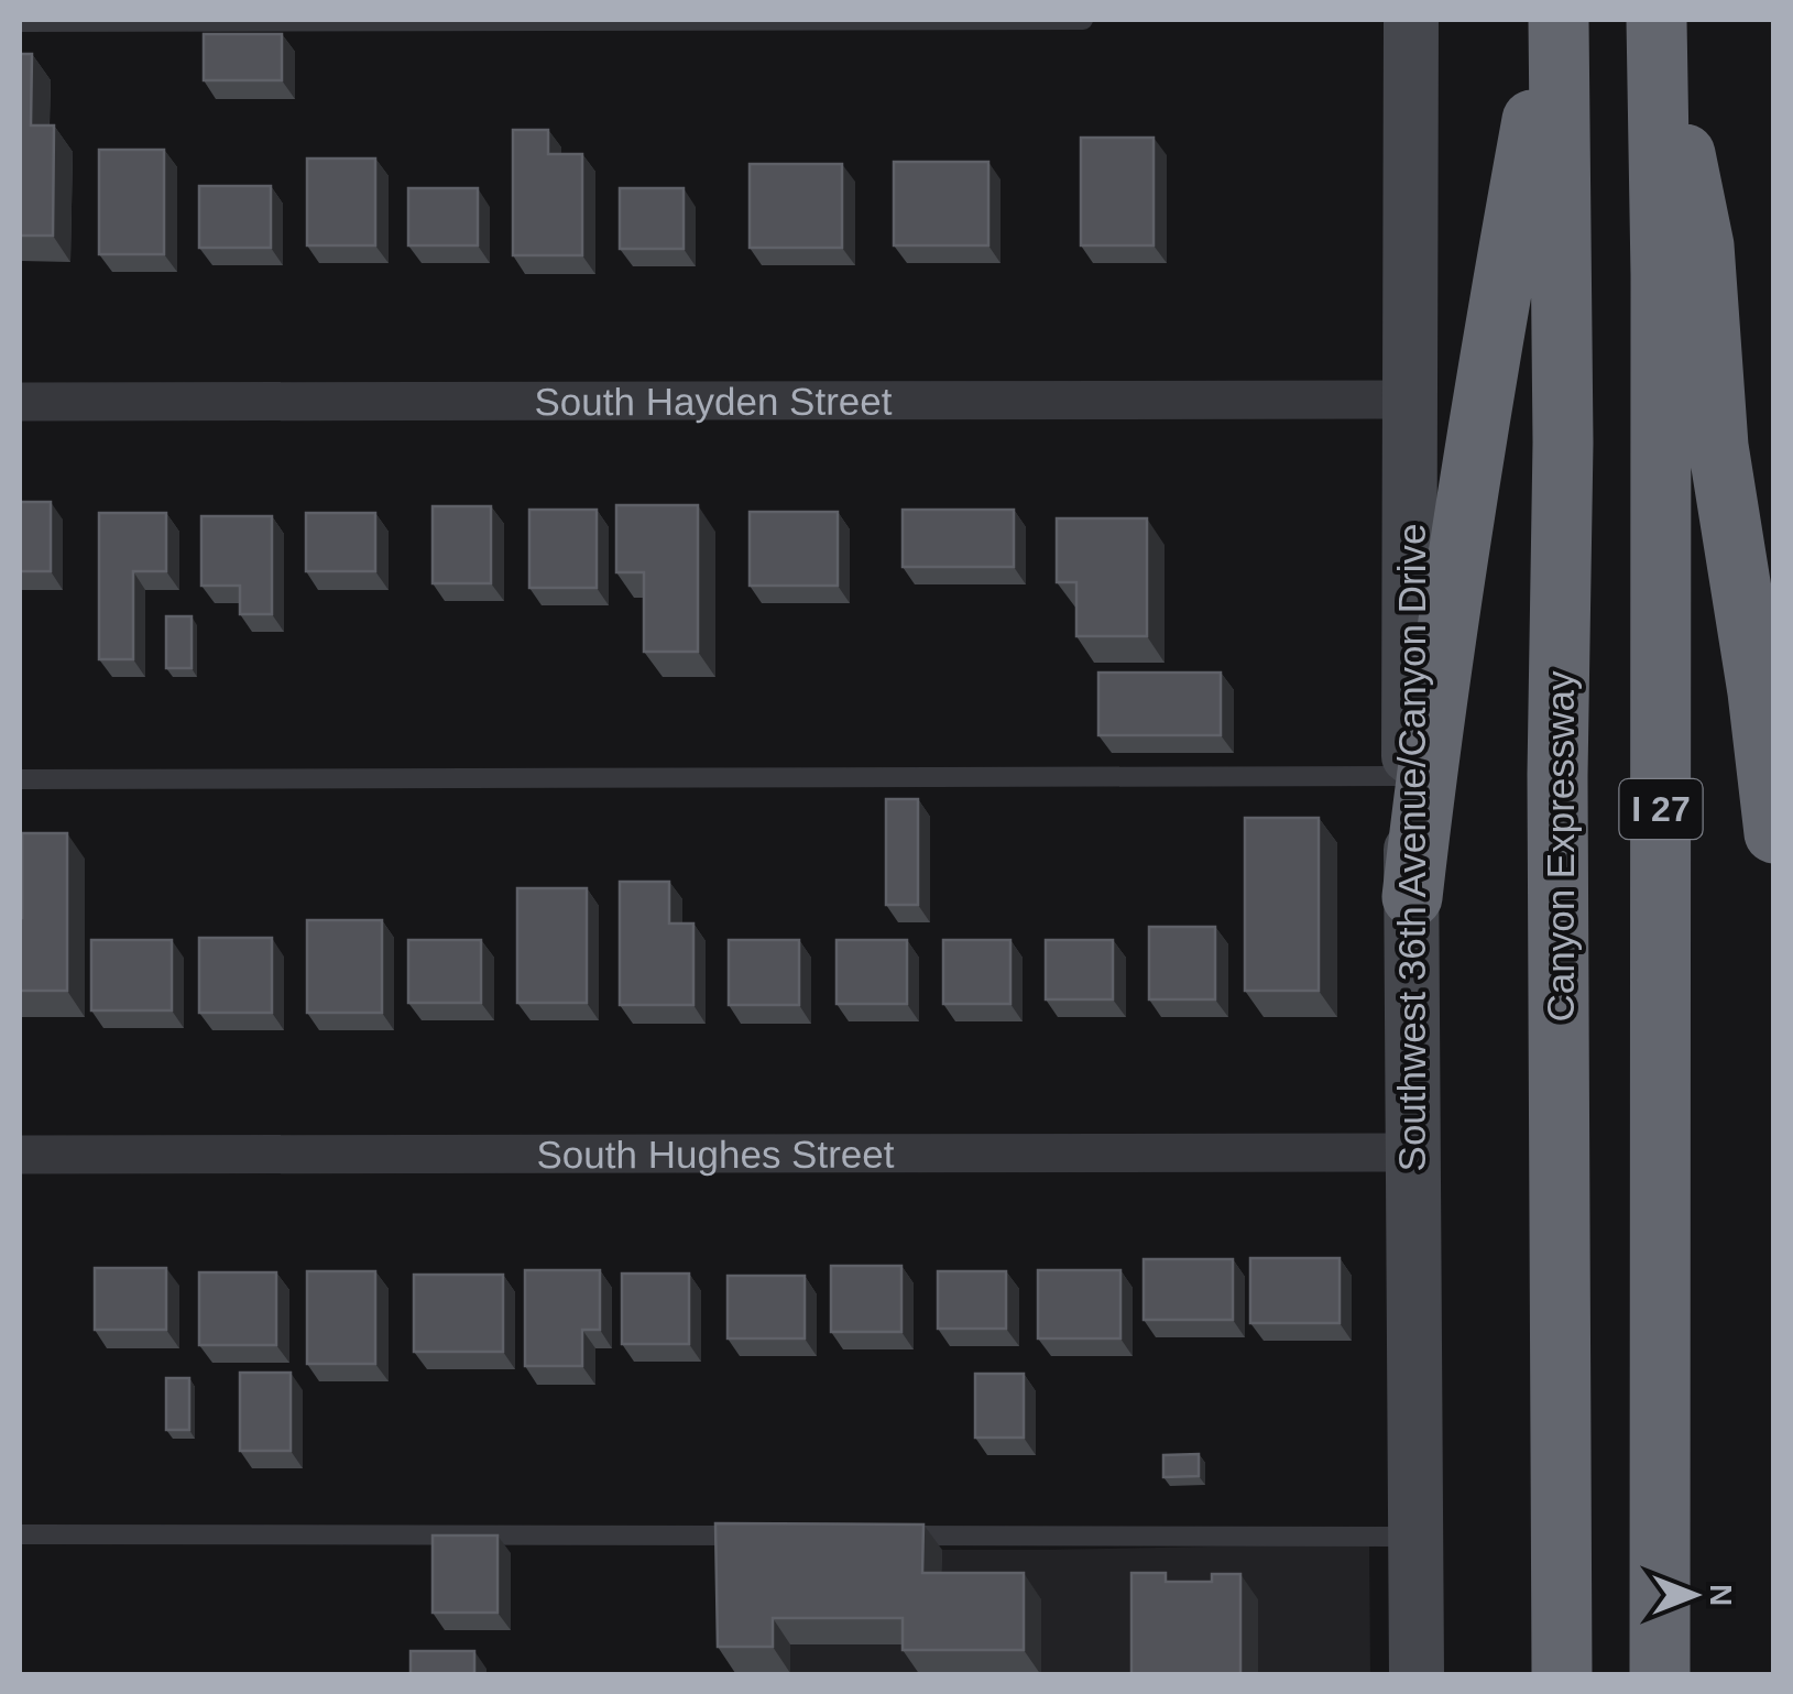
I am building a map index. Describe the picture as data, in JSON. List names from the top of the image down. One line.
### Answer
{"streets":{"highway":["I 27","Canyon Expressway"],"main road":["Southwest 36th Avenue/Canyon Drive"],"street":["South Hayden Street","South Hughes Street"]},"crossings":[["South Hayden Street","Southwest 36th Avenue/Canyon Drive"],["Southwest 36th Avenue/Canyon Drive","South Hughes Street"]],"north":"right"}
